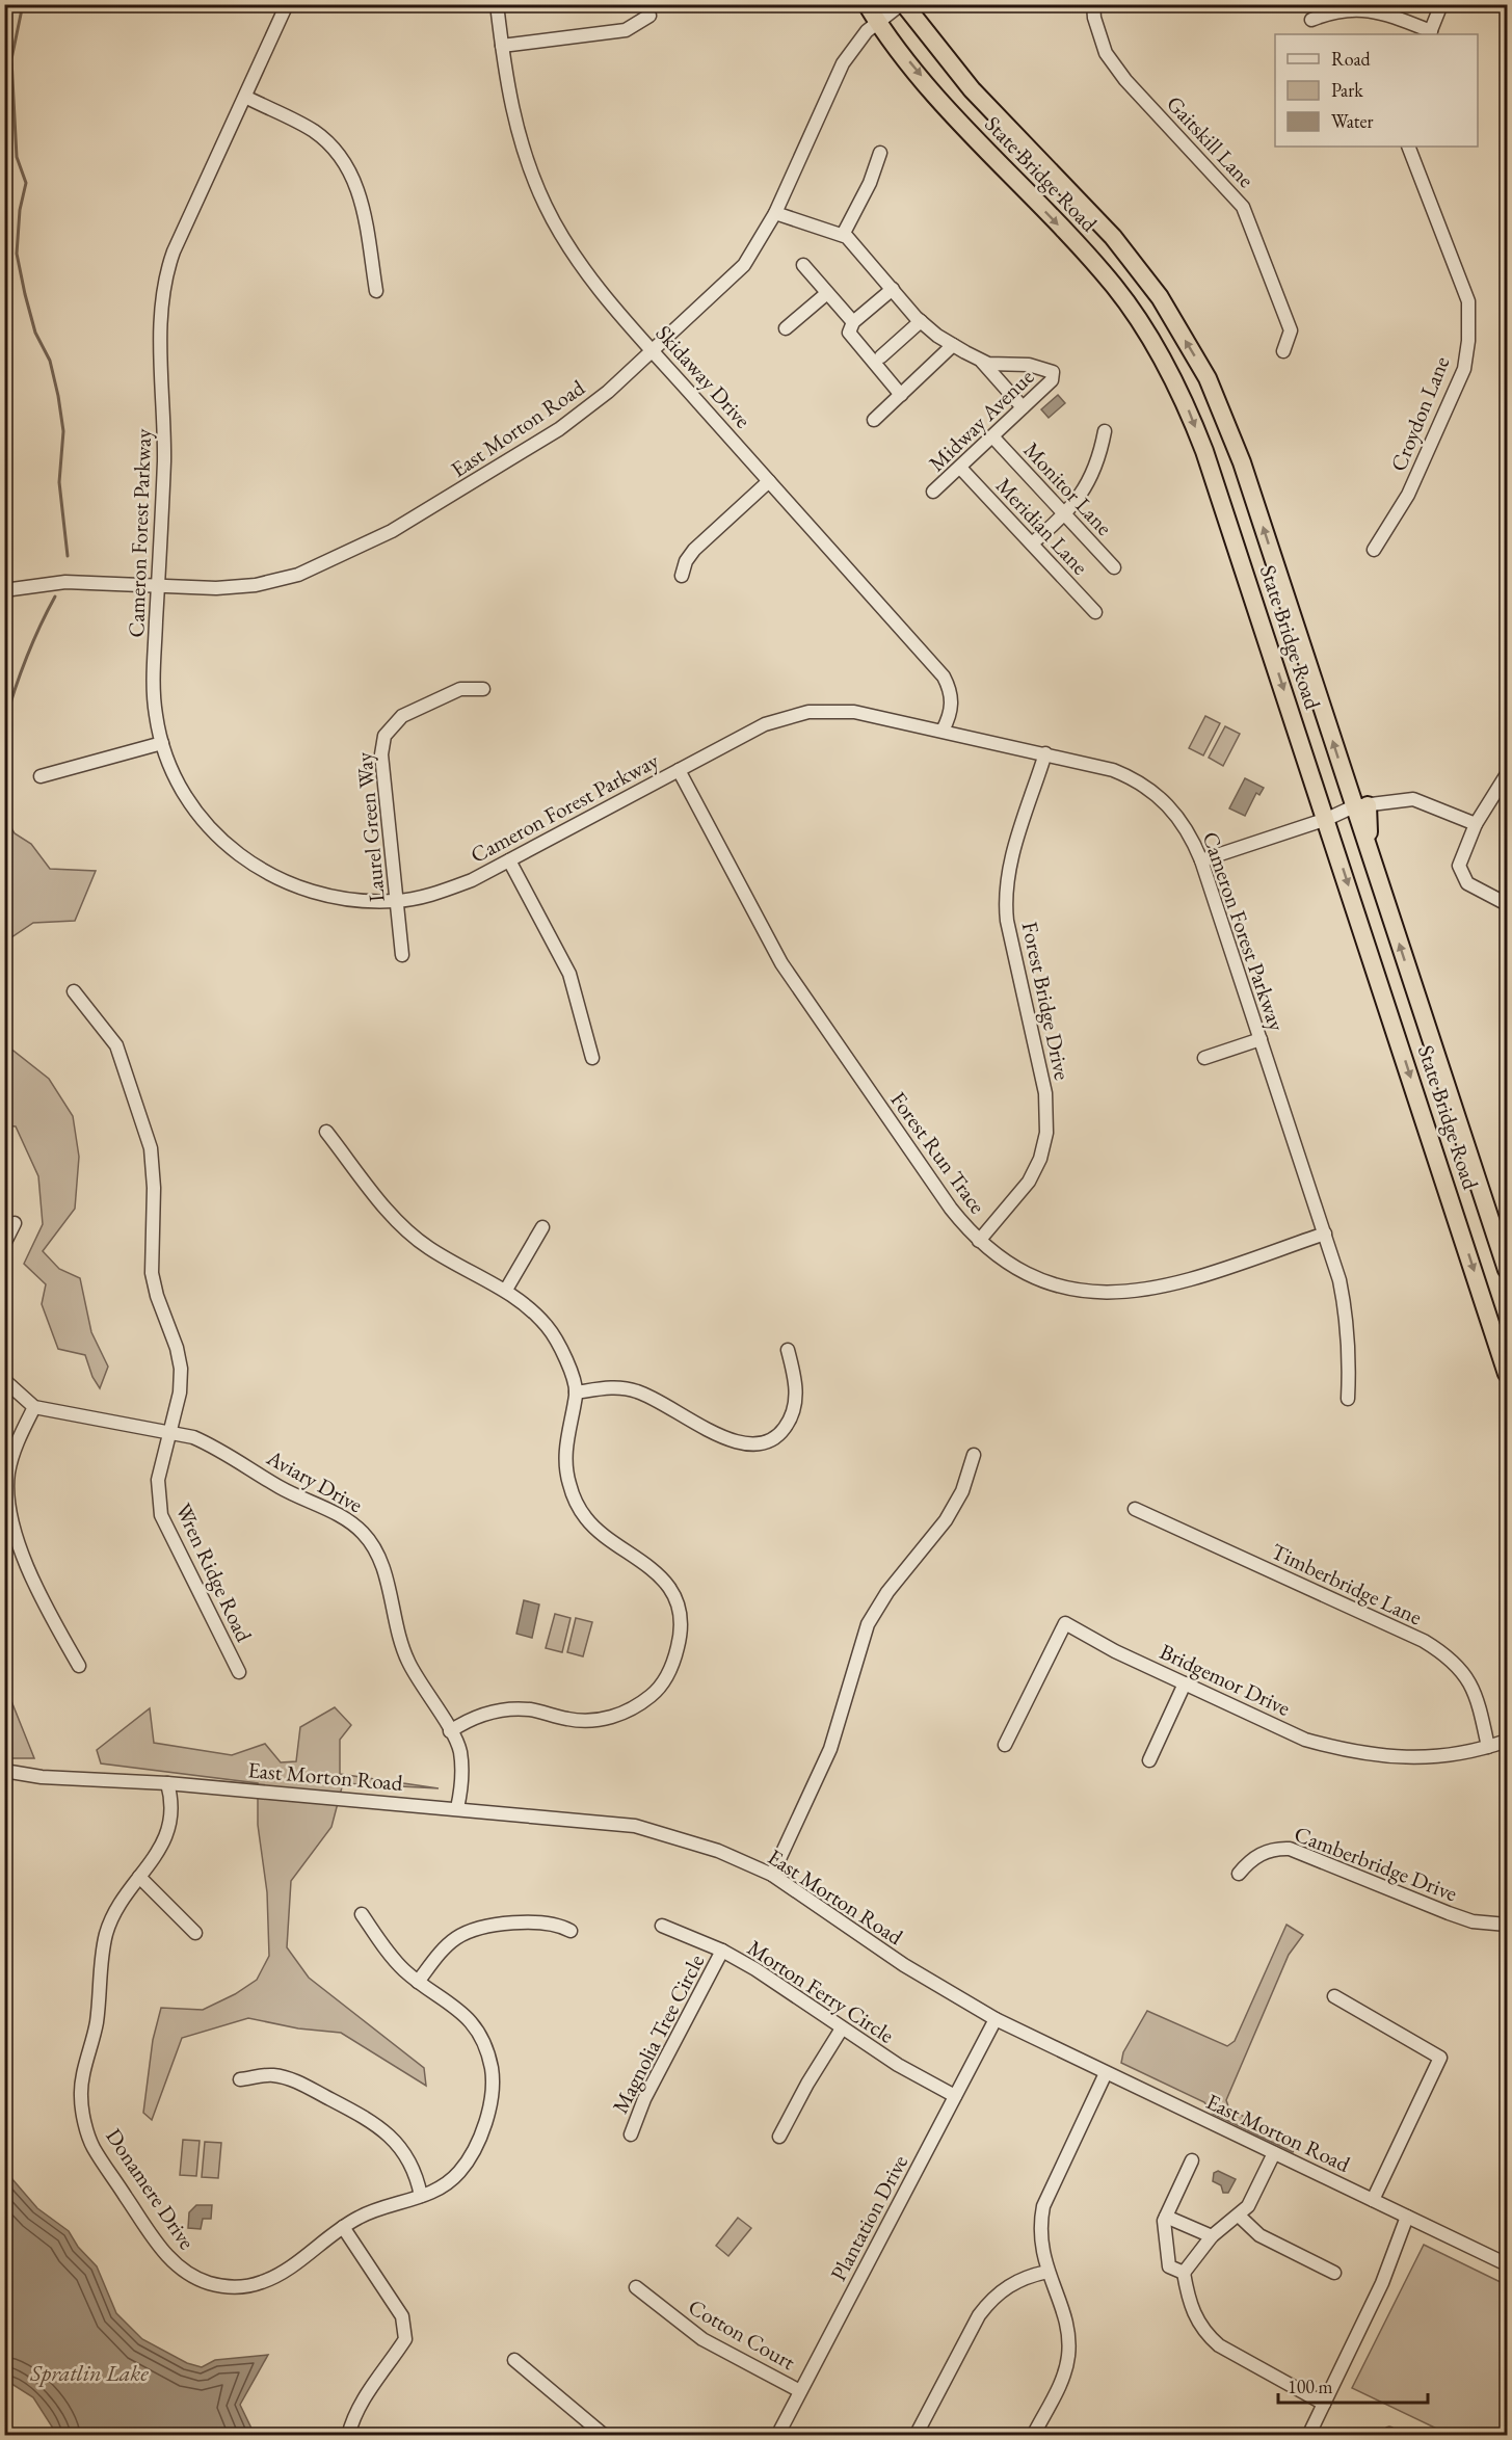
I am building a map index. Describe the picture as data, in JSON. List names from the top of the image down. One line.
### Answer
{"streets":{"highway":["State Bridge Road"],"street":["Gaitskill Lane","Skidaway Drive","Croydon Lane","Midway Avenue","East Morton Road","Monitor Lane","Meridian Lane","Cameron Forest Parkway","Laurel Green Way","Forest Bridge Drive","Forest Run Trace","Aviary Drive","Wren Ridge Road","Timberbridge Lane","Bridgemor Drive","Camberbridge Drive","Morton Ferry Circle","Magnolia Tree Circle","Donamere Drive","Plantation Drive","Cotton Court"]},"crossings":[["State Bridge Road","East Morton Road"],["Skidaway Drive","East Morton Road"],["Skidaway Drive","Cameron Forest Parkway"],["Midway Avenue","Monitor Lane"],["Midway Avenue","Meridian Lane"],["East Morton Road","Cameron Forest Parkway"],["East Morton Road","Aviary Drive"],["East Morton Road","Donamere Drive"],["East Morton Road","Plantation Drive"],["Cameron Forest Parkway","Laurel Green Way"],["Cameron Forest Parkway","Forest Bridge Drive"],["Cameron Forest Parkway","Forest Run Trace"],["Forest Bridge Drive","Forest Run Trace"],["Aviary Drive","Wren Ridge Road"],["Timberbridge Lane","Bridgemor Drive"],["Morton Ferry Circle","Magnolia Tree Circle"],["Morton Ferry Circle","Plantation Drive"],["Plantation Drive","Cotton Court"]],"water":["Spratlin Lake"],"legend":["Road","Park","Water"],"scale_bar":"100 m"}
